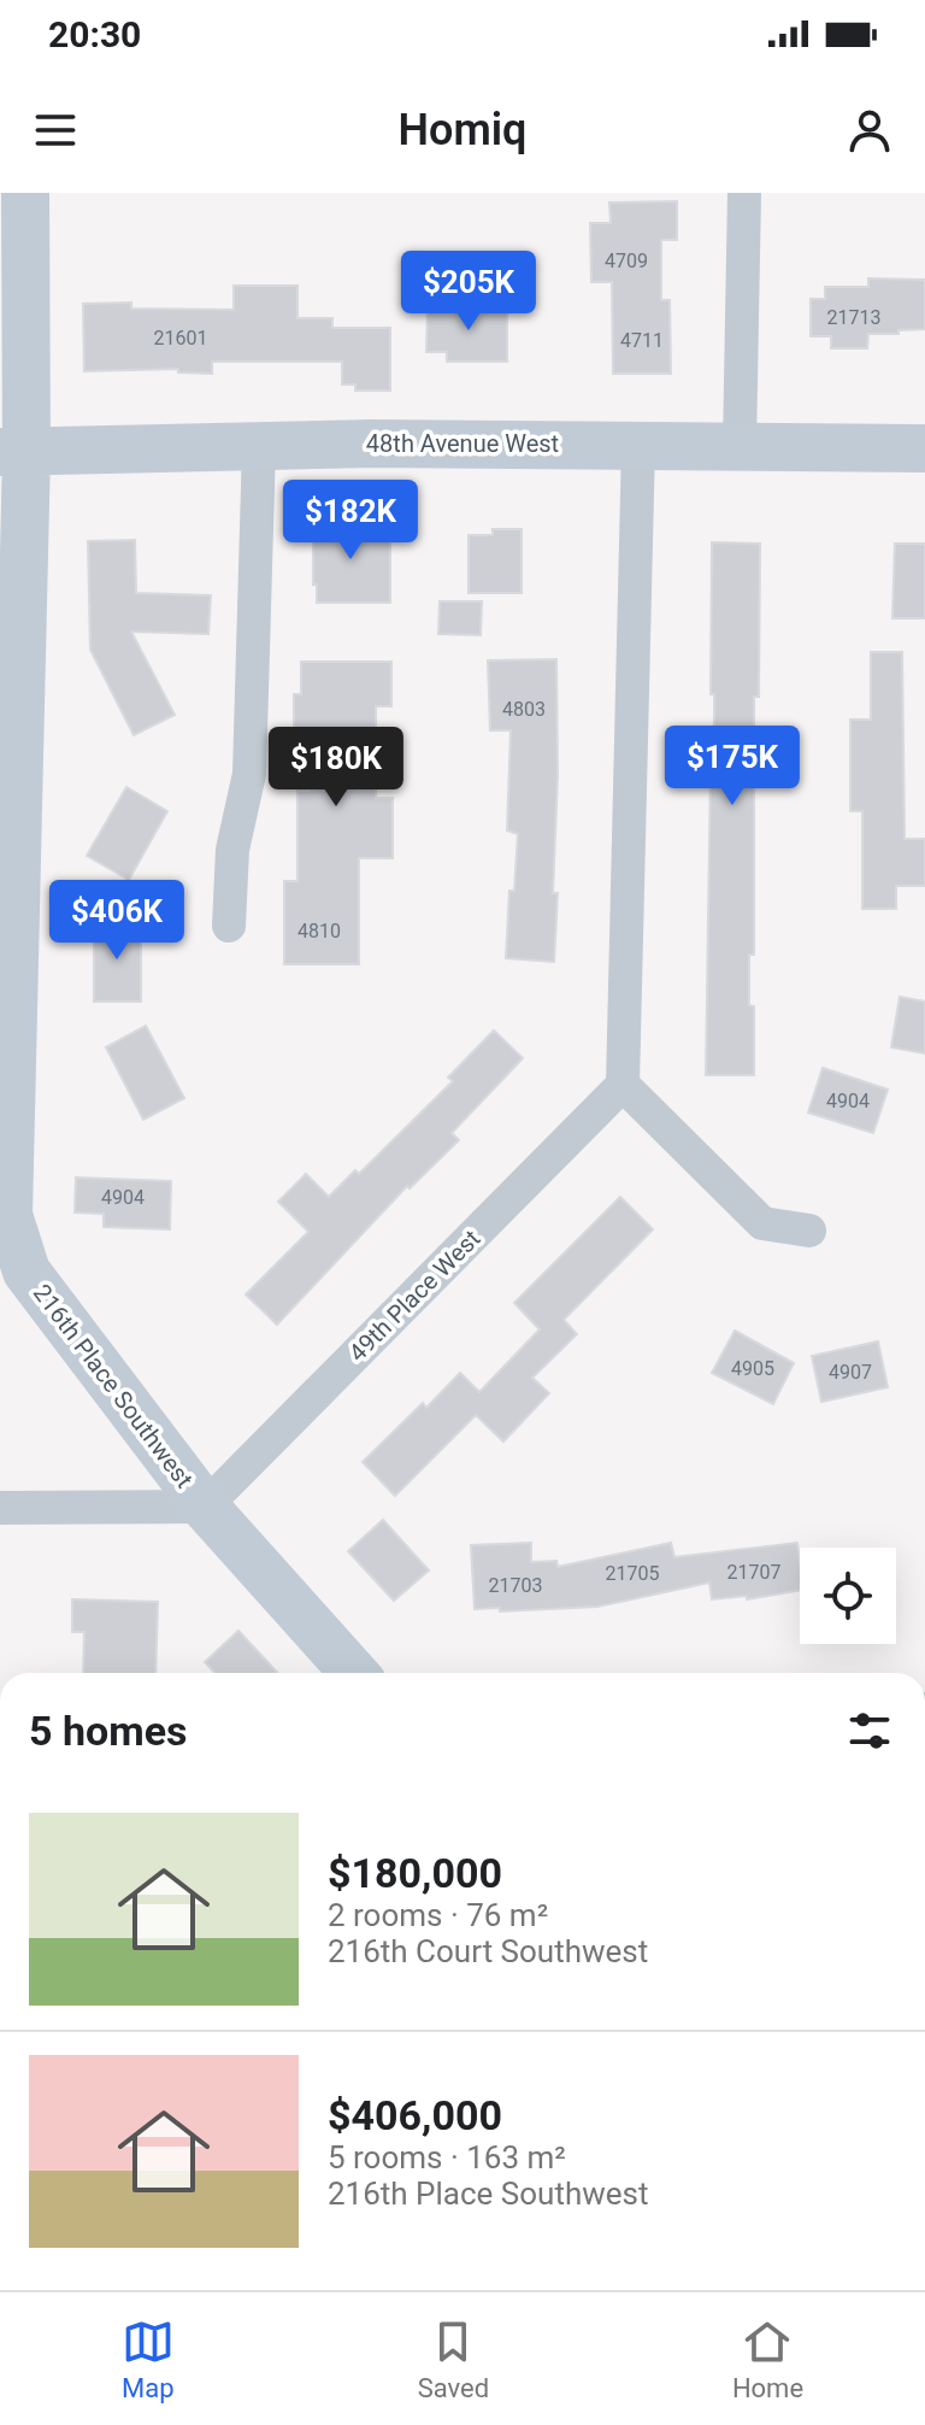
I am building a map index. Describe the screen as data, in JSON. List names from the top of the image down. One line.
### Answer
{"streets":{"street":["48th Avenue West","49th Place West","216th Place Southwest"]},"crossings":[["48th Avenue West","216th Place Southwest"],["49th Place West","216th Place Southwest"]],"house_numbers":["4709","21713","21601","4711","4803","4810","4904","4904","4905","4907","21707","21705","21703"],"page":{"status":"20:30","header":"Homiq","price":["$205K","$182K","$175K","$180K","$406K"],"heading":"5 homes","list":[{"name":"$180,000","note":"2 rooms · 76 m² · 216th Court Southwest"},{"name":"$406,000","note":"5 rooms · 163 m² · 216th Place Southwest"}],"tabs":["Map","Saved","Home"]}}
